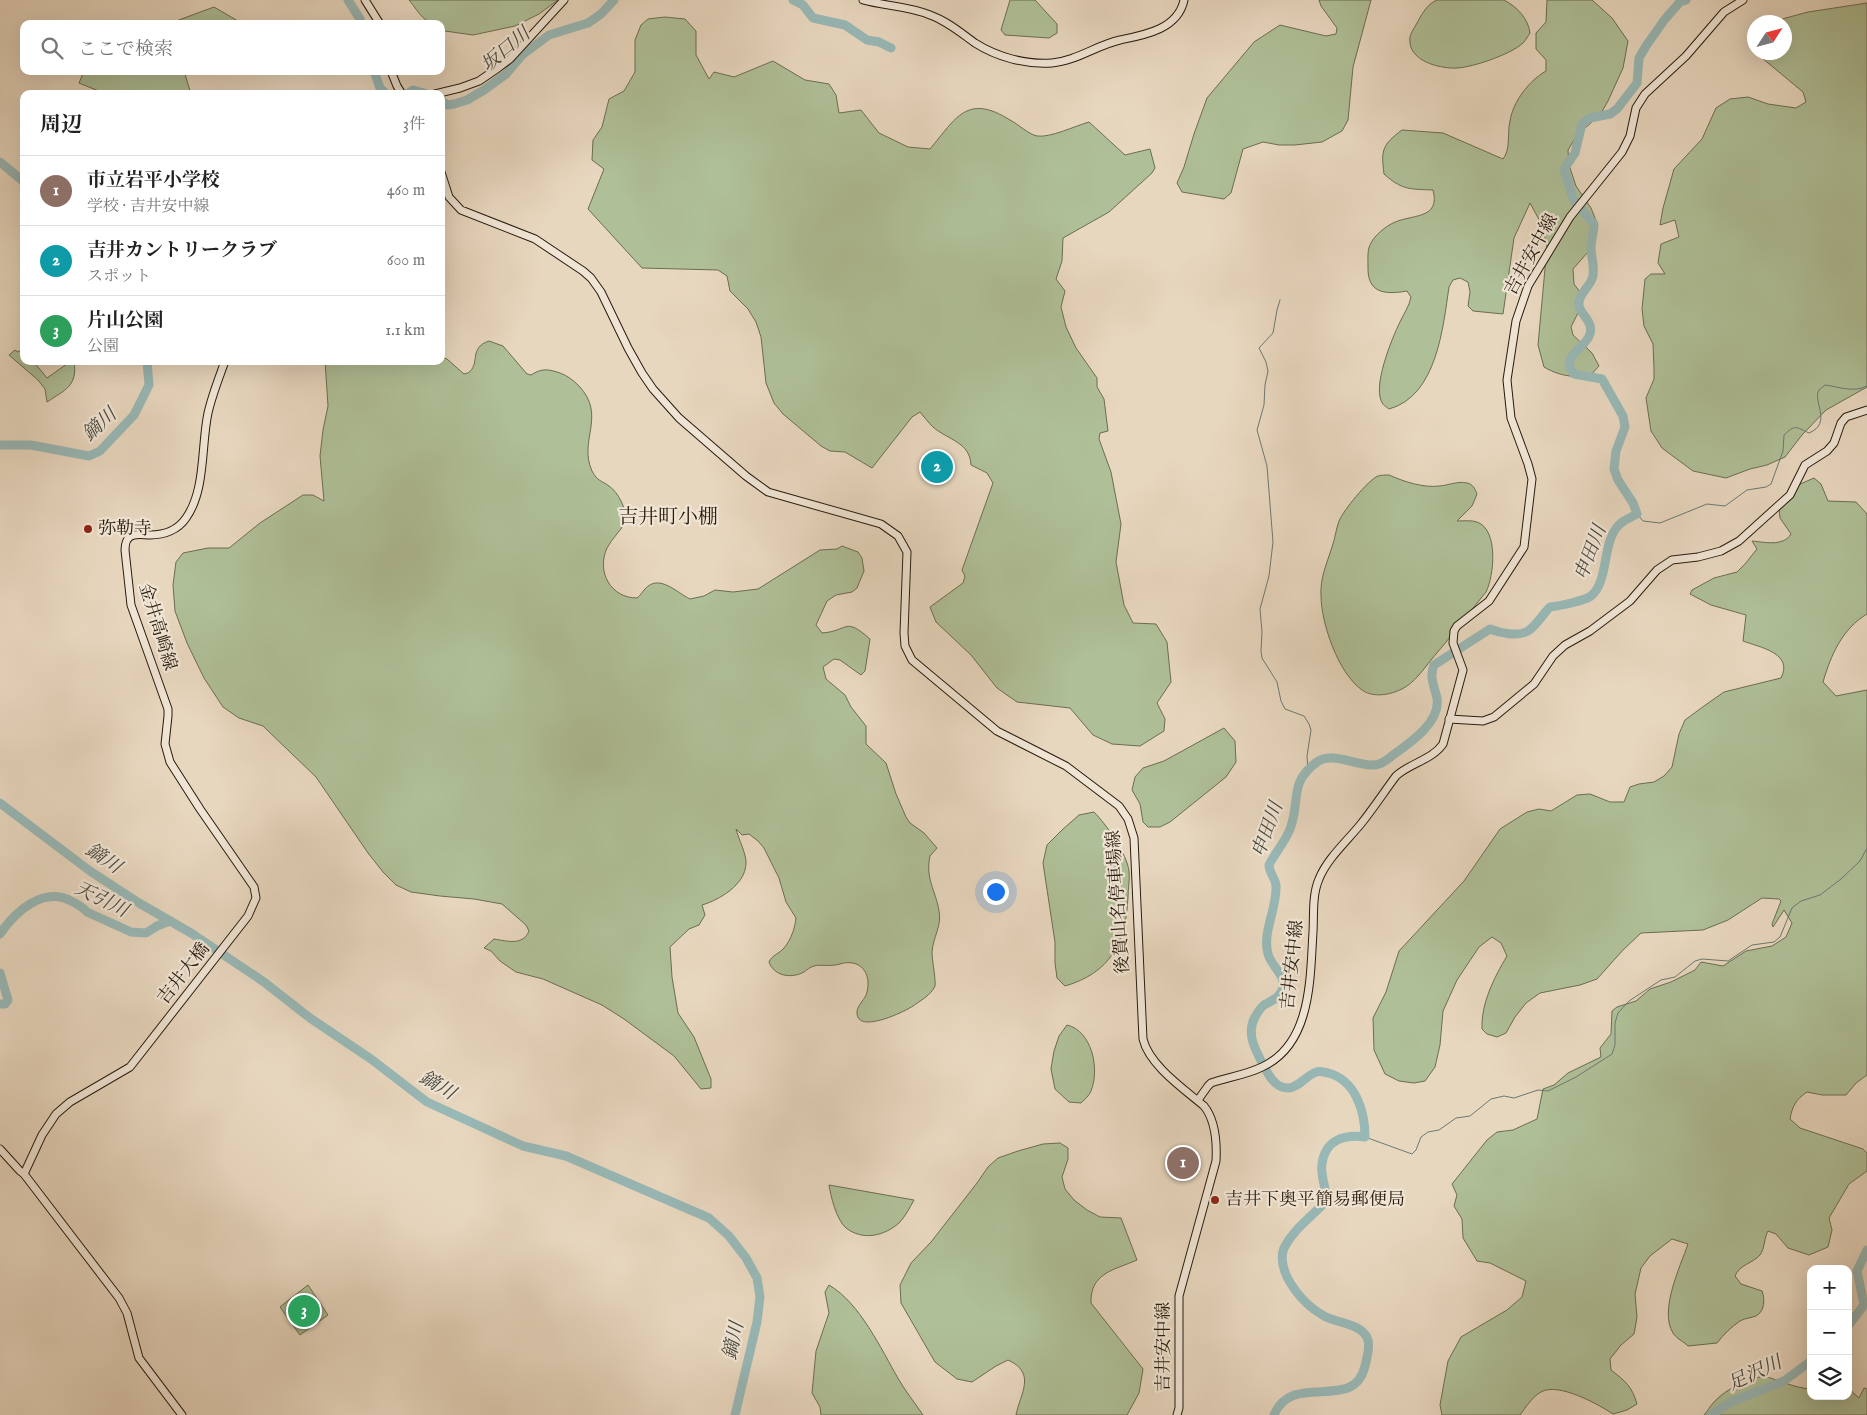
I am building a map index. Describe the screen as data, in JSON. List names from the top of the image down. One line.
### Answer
{"streets":{"main road":["吉井安中線","金井高崎線","後賀山名停車場線","吉井大橋"]},"crossings":[["吉井安中線","後賀山名停車場線"],["金井高崎線","吉井大橋"]],"districts":["吉井町小棚"],"water":["坂口川","鏑川","申田川","天引川","足沢川"],"places":["弥勒寺","吉井下奥平簡易郵便局"],"north":"top right","page":{"search":"ここで検索","heading":["周辺","3件"],"list":[{"mark":"1","name":"市立岩平小学校","note":"学校 · 吉井安中線","value":"460 m"},{"mark":"2","name":"吉井カントリークラブ","note":"スポット","value":"600 m"},{"mark":"3","name":"片山公園","note":"公園","value":"1.1 km"}],"pins":["2","1","3"],"map_buttons":["+","−"]}}
